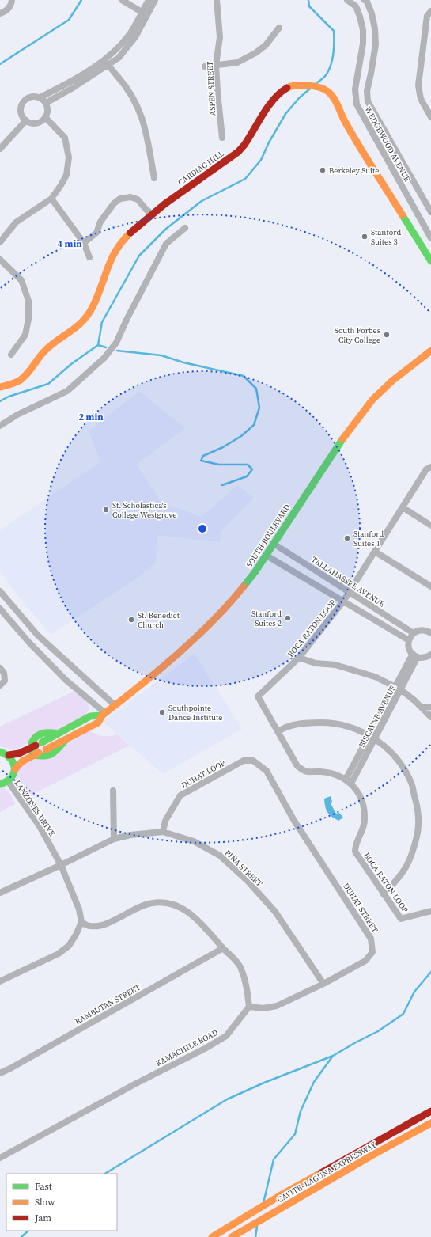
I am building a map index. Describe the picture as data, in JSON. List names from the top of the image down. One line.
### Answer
{"streets":{"main road":["CARDIAC HILL","SOUTH BOULEVARD","CAVITE–LAGUNA EXPRESSWAY"],"street":["ASPEN STREET","WEDGEWOOD AVENUE","TALLAHASSEE AVENUE","BOCA RATON LOOP","BISCAYNE AVENUE","DUHAT LOOP","LANZONES DRIVE","PIÑA STREET","DUHAT STREET","RAMBUTAN STREET","KAMACHILE ROAD"]},"crossings":[["SOUTH BOULEVARD","TALLAHASSEE AVENUE"],["SOUTH BOULEVARD","LANZONES DRIVE"],["TALLAHASSEE AVENUE","BOCA RATON LOOP"],["BOCA RATON LOOP","BISCAYNE AVENUE"],["DUHAT LOOP","PIÑA STREET"],["DUHAT LOOP","DUHAT STREET"],["LANZONES DRIVE","PIÑA STREET"],["PIÑA STREET","DUHAT STREET"],["DUHAT STREET","KAMACHILE ROAD"]],"places":["Berkeley Suite","Stanford Suites 3","South Forbes City College","St. Scholastica's College Westgrove","Stanford Suites 1","Stanford Suites 2","St. Benedict Church","Southpointe Dance Institute"],"legend":["Fast","Slow","Jam"],"rings":["4 min","2 min"]}
